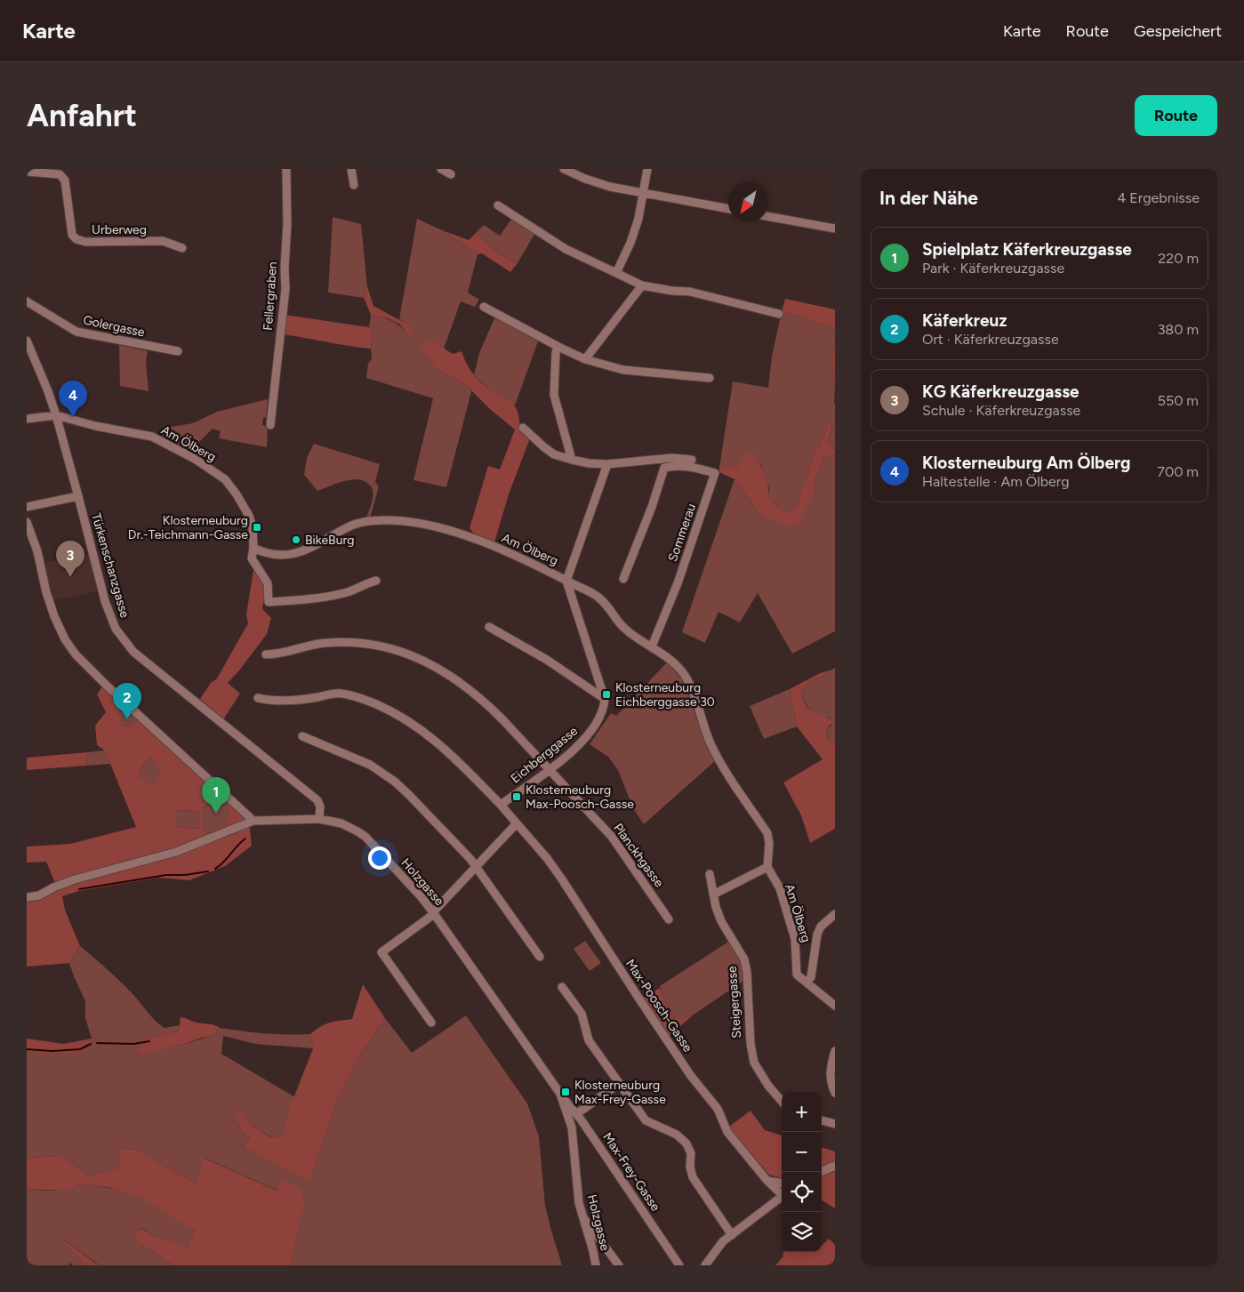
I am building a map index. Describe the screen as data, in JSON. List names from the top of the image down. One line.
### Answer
{"streets":{"street":["Urberweg","Fellergraben","Golergasse","Am Ölberg","Sommerau","Türkenschanzgasse","Eichberggasse","Planckhgasse","Holzgasse","Steigergasse","Max-Poosch-Gasse","Max-Frey-Gasse"]},"crossings":[["Am Ölberg","Sommerau"],["Am Ölberg","Türkenschanzgasse"],["Türkenschanzgasse","Holzgasse"],["Eichberggasse","Planckhgasse"],["Holzgasse","Max-Frey-Gasse"]],"places":{"transit":["Klosterneuburg Dr.-Teichmann-Gasse","Klosterneuburg Eichberggasse 30","Klosterneuburg Max-Poosch-Gasse","Klosterneuburg Max-Frey-Gasse"],"other":["BikeBurg"]},"north":"bottom left","page":{"header":"Karte","nav":["Karte","Route","Gespeichert"],"buttons":"Route","title":"Anfahrt","heading":["In der Nähe","4 Ergebnisse"],"list":[{"mark":"1","name":"Spielplatz Käferkreuzgasse","note":"Park · Käferkreuzgasse","value":"220 m"},{"mark":"2","name":"Käferkreuz","note":"Ort · Käferkreuzgasse","value":"380 m"},{"mark":"3","name":"KG Käferkreuzgasse","note":"Schule · Käferkreuzgasse","value":"550 m"},{"mark":"4","name":"Klosterneuburg Am Ölberg","note":"Haltestelle · Am Ölberg","value":"700 m"}],"pins":["4","3","2","1"],"map_buttons":["+","−"]}}
